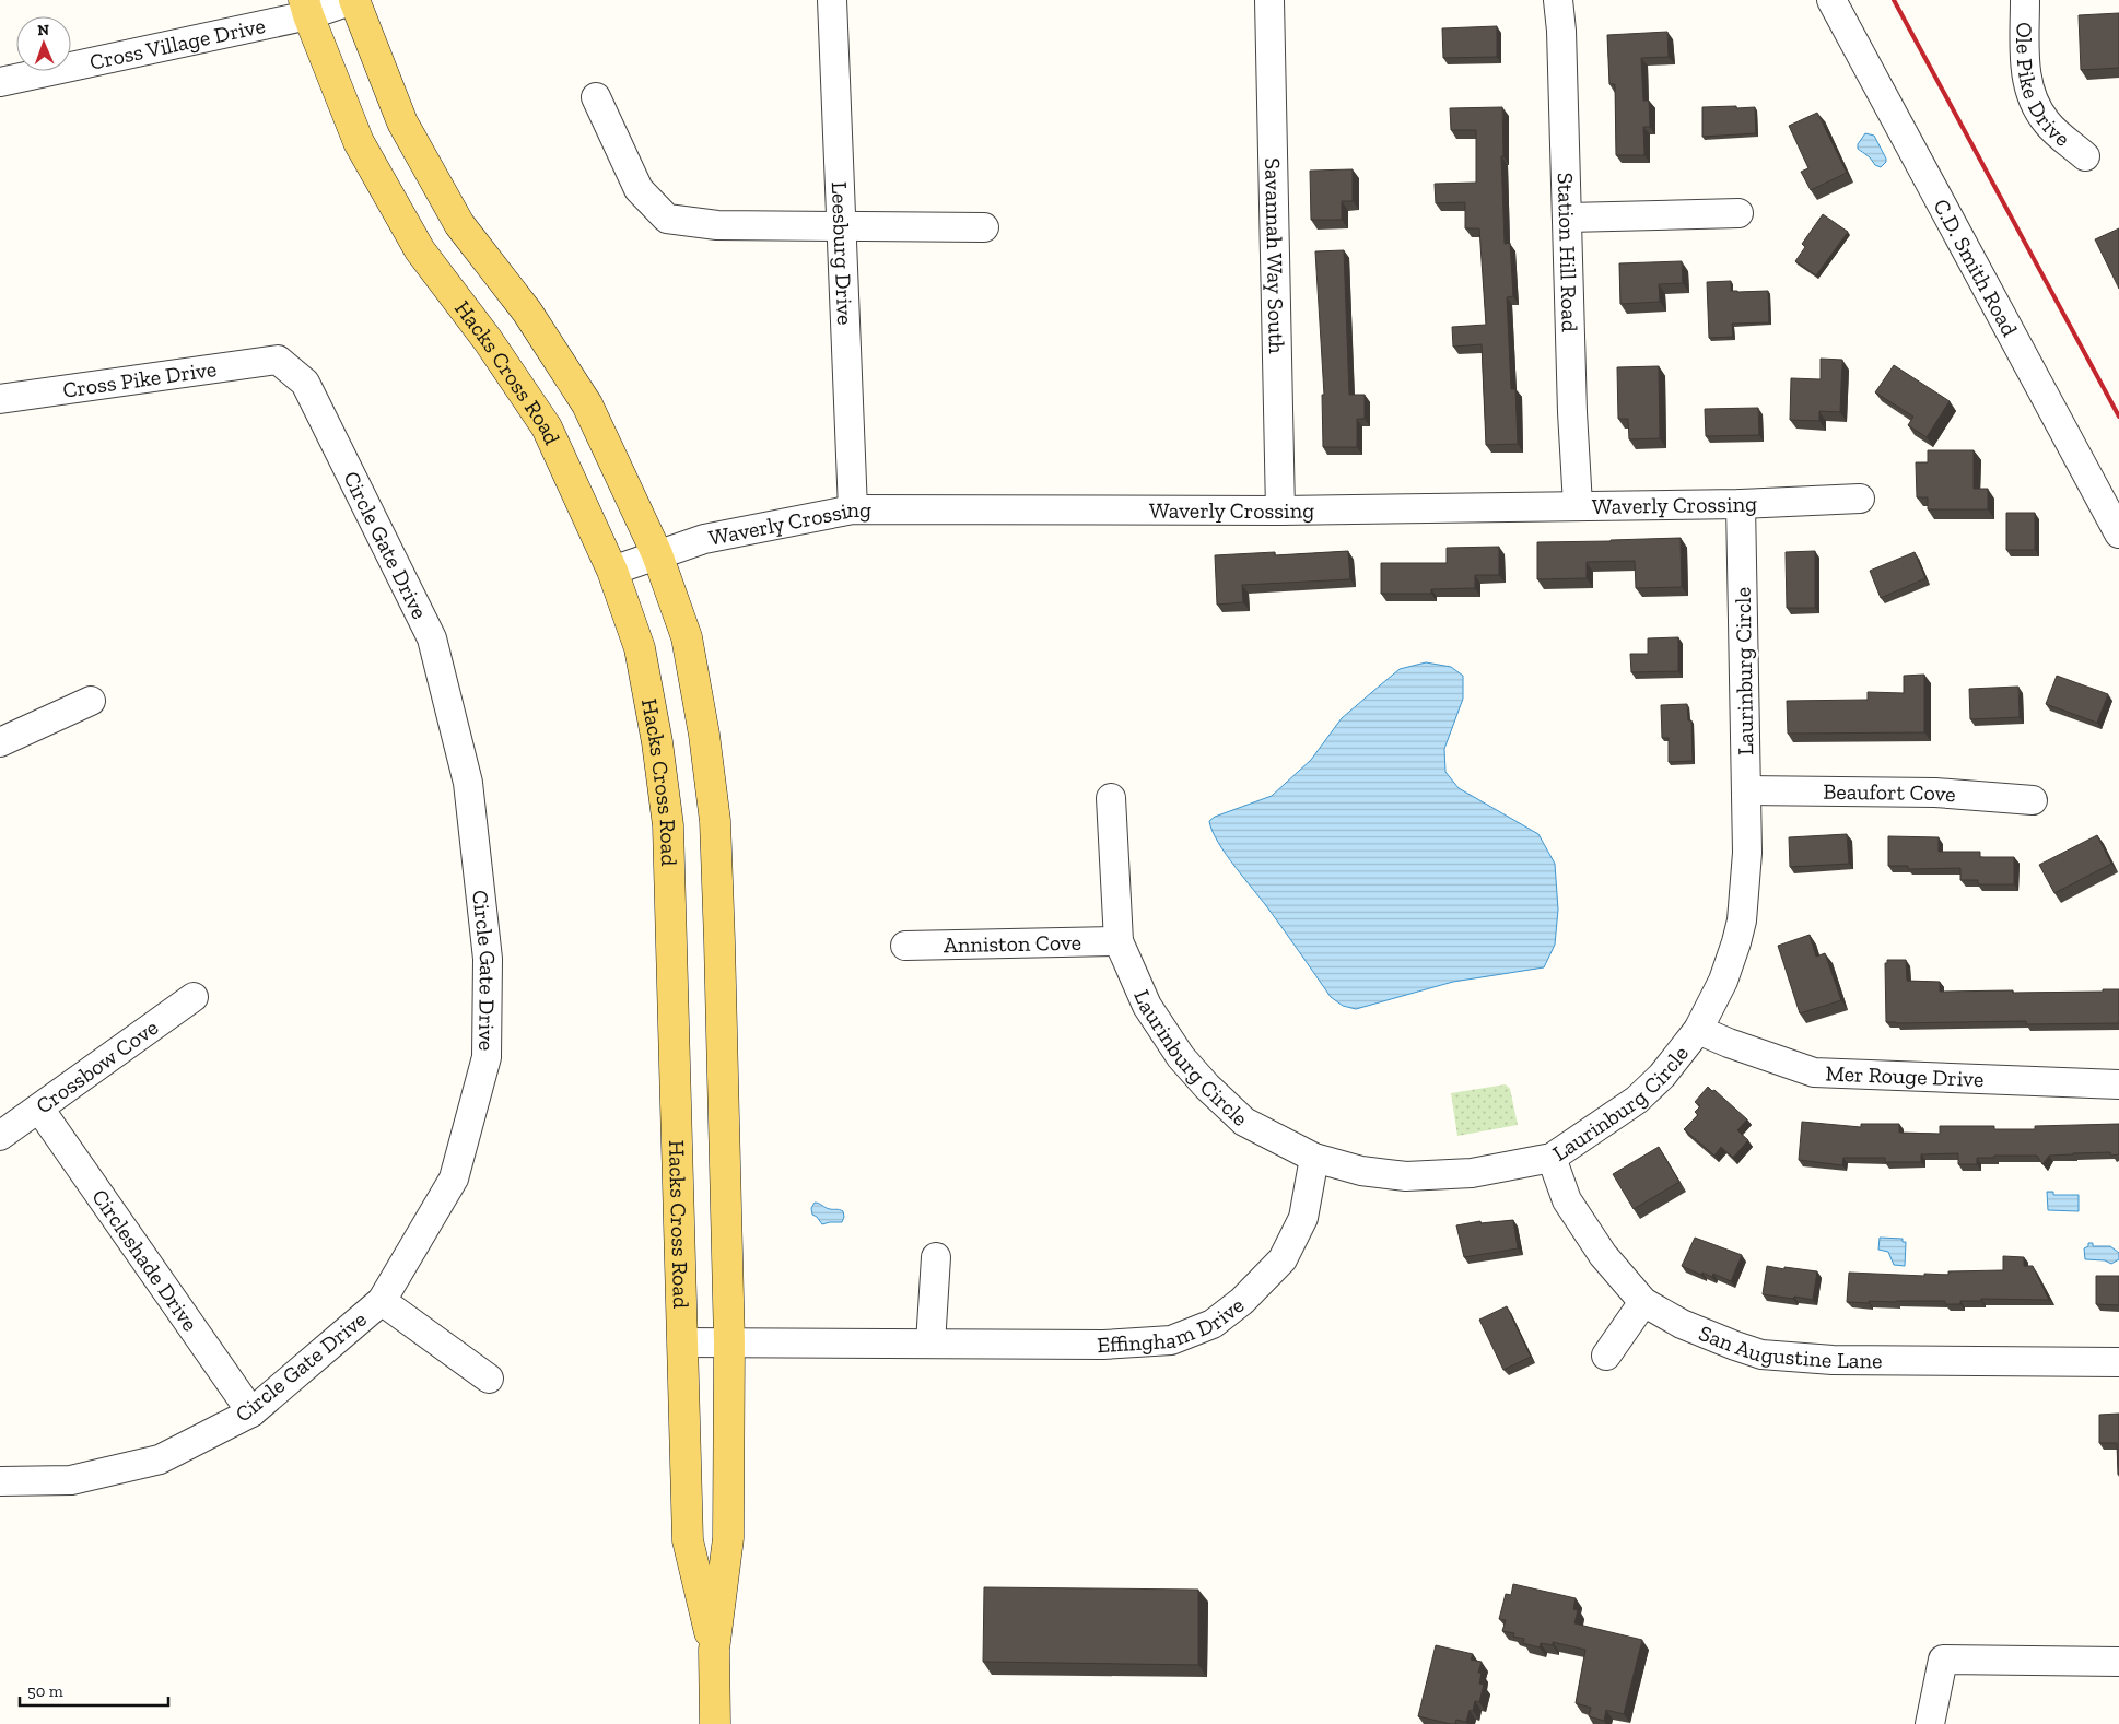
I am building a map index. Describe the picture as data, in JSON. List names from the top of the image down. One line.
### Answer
{"streets":{"main road":["Hacks Cross Road"],"street":["Cross Village Drive","Ole Pike Drive","Station Hill Road","Leesburg Drive","Savannah Way South","C.D. Smith Road","Cross Pike Drive","Waverly Crossing","Circle Gate Drive","Laurinburg Circle","Beaufort Cove","Anniston Cove","Crossbow Cove","Mer Rouge Drive","Circleshade Drive","Effingham Drive","San Augustine Lane"]},"crossings":[["Cross Village Drive","Hacks Cross Road"],["Station Hill Road","Waverly Crossing"],["Leesburg Drive","Waverly Crossing"],["Savannah Way South","Waverly Crossing"],["Hacks Cross Road","Waverly Crossing"],["Hacks Cross Road","Effingham Drive"],["Cross Pike Drive","Circle Gate Drive"],["Waverly Crossing","Laurinburg Circle"],["Circle Gate Drive","Circleshade Drive"],["Laurinburg Circle","Beaufort Cove"],["Laurinburg Circle","Anniston Cove"],["Laurinburg Circle","Mer Rouge Drive"],["Laurinburg Circle","Effingham Drive"],["Laurinburg Circle","San Augustine Lane"],["Crossbow Cove","Circleshade Drive"]],"scale_bar":"50 m","north":"top"}
